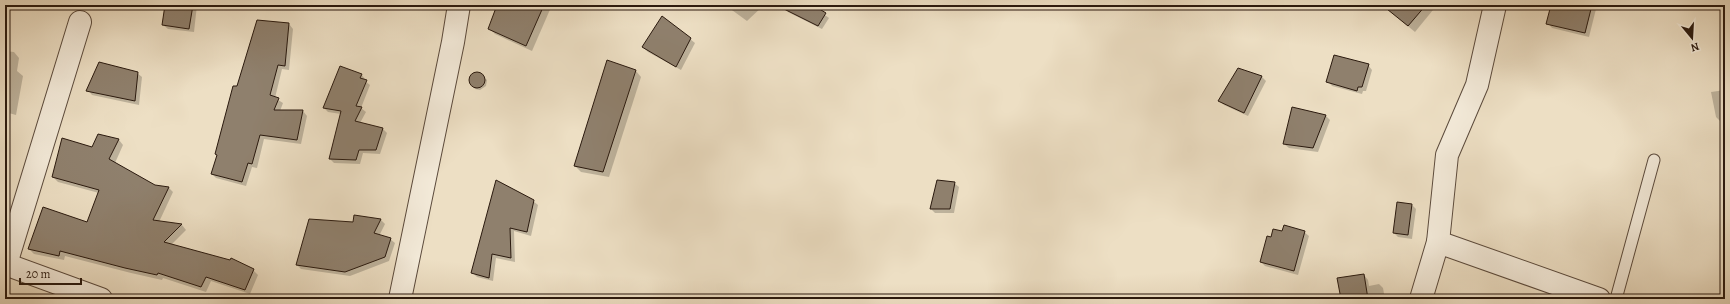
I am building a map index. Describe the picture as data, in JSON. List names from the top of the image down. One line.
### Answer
{"scale_bar":"20 m","north":"bottom"}
